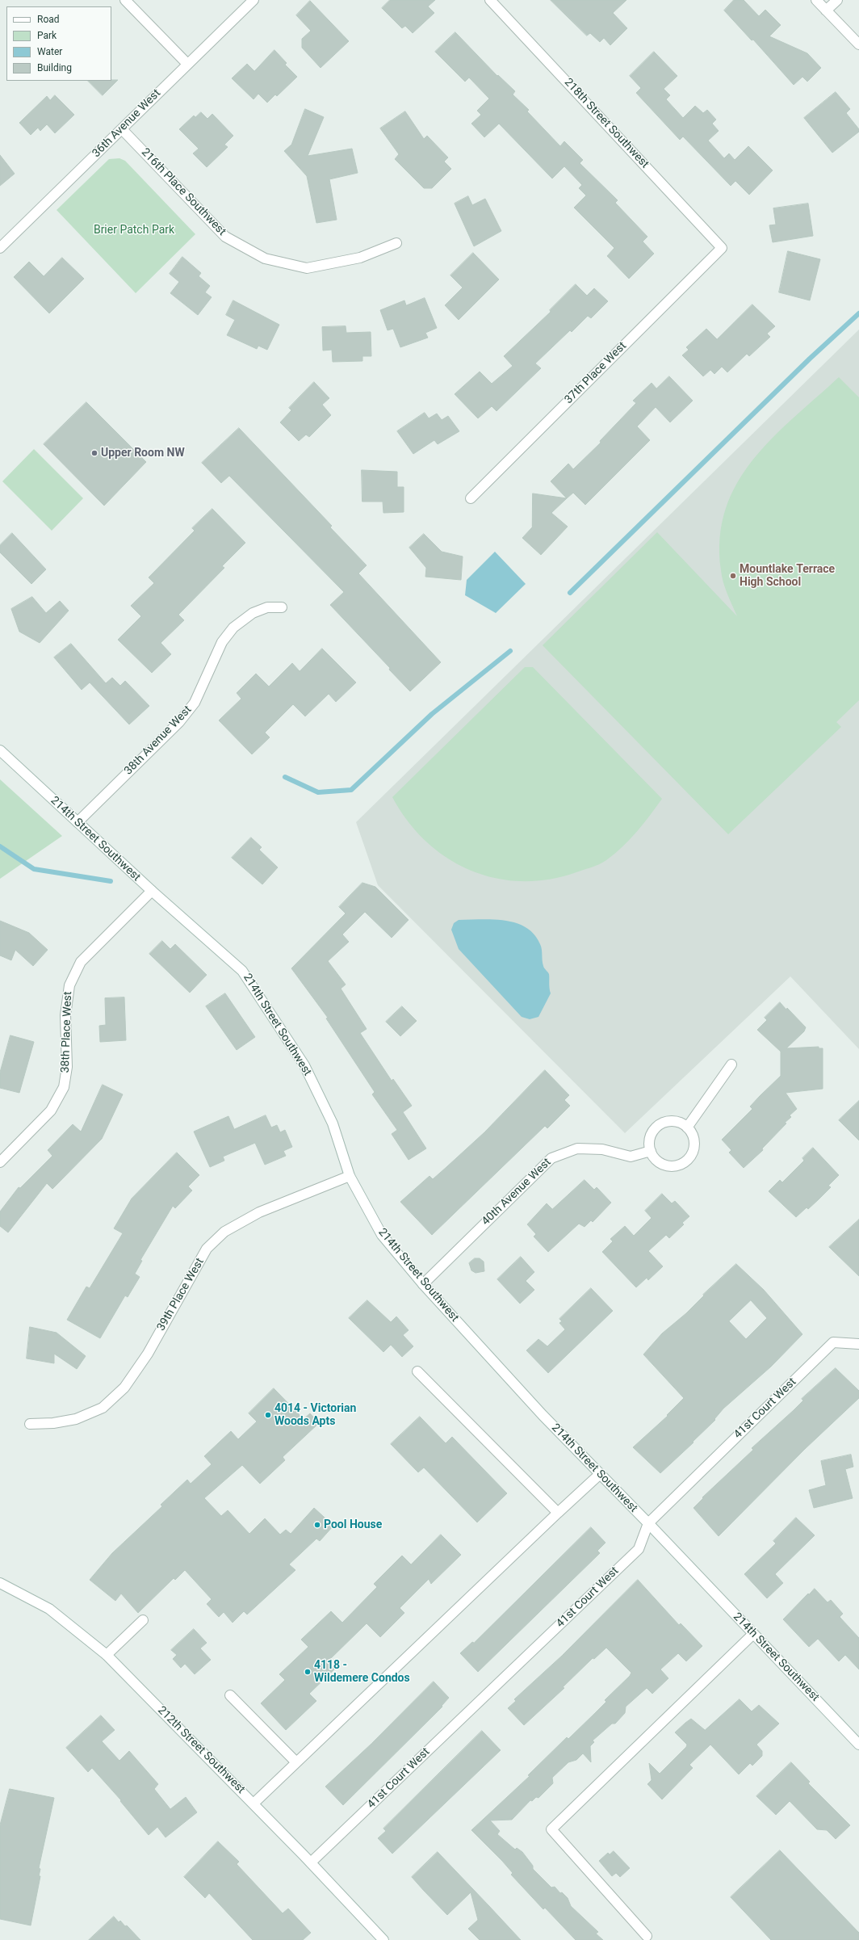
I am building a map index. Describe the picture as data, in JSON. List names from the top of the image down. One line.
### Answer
{"streets":{"street":["36th Avenue West","218th Street Southwest","216th Place Southwest","37th Place West","38th Avenue West","214th Street Southwest","38th Place West","40th Avenue West","39th Place West","41st Court West","212th Street Southwest"]},"crossings":[["36th Avenue West","216th Place Southwest"],["218th Street Southwest","37th Place West"],["38th Avenue West","214th Street Southwest"],["214th Street Southwest","38th Place West"],["214th Street Southwest","40th Avenue West"],["214th Street Southwest","39th Place West"],["214th Street Southwest","41st Court West"],["41st Court West","212th Street Southwest"]],"parks":["Brier Patch Park"],"places":["Upper Room NW","Mountlake Terrace High School","4014 - Victorian Woods Apts","Pool House","4118 - Wildemere Condos"],"legend":["Road","Park","Water","Building"]}
